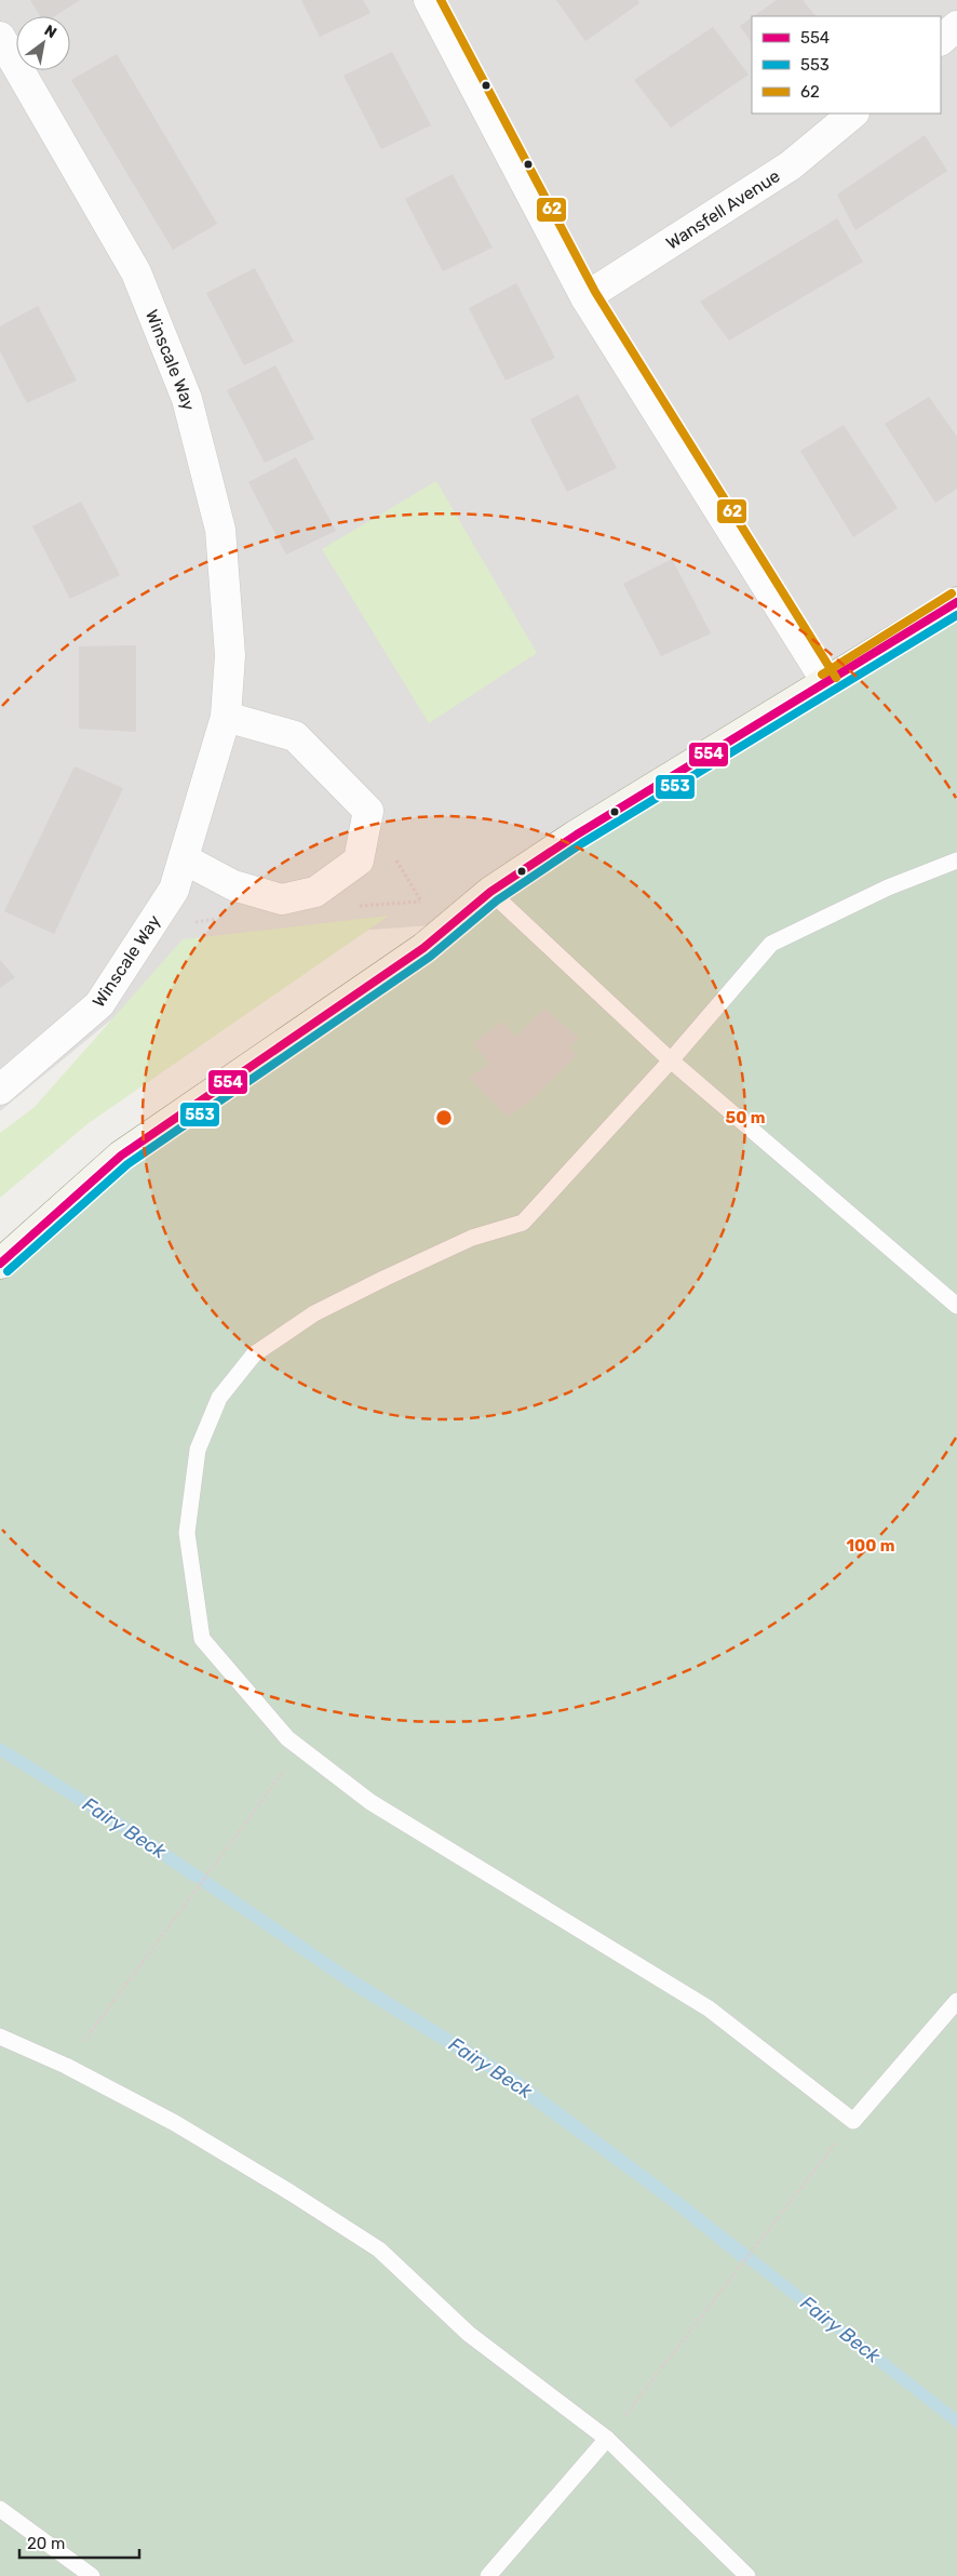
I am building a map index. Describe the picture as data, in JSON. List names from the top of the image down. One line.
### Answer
{"streets":{"street":["Wansfell Avenue","Winscale Way"]},"water":["Fairy Beck"],"lines":["transit line 62","transit line 554","transit line 553"],"legend":["554","553","62"],"scale_bar":"20 m","north":"top right","rings":["50 m","100 m"]}
